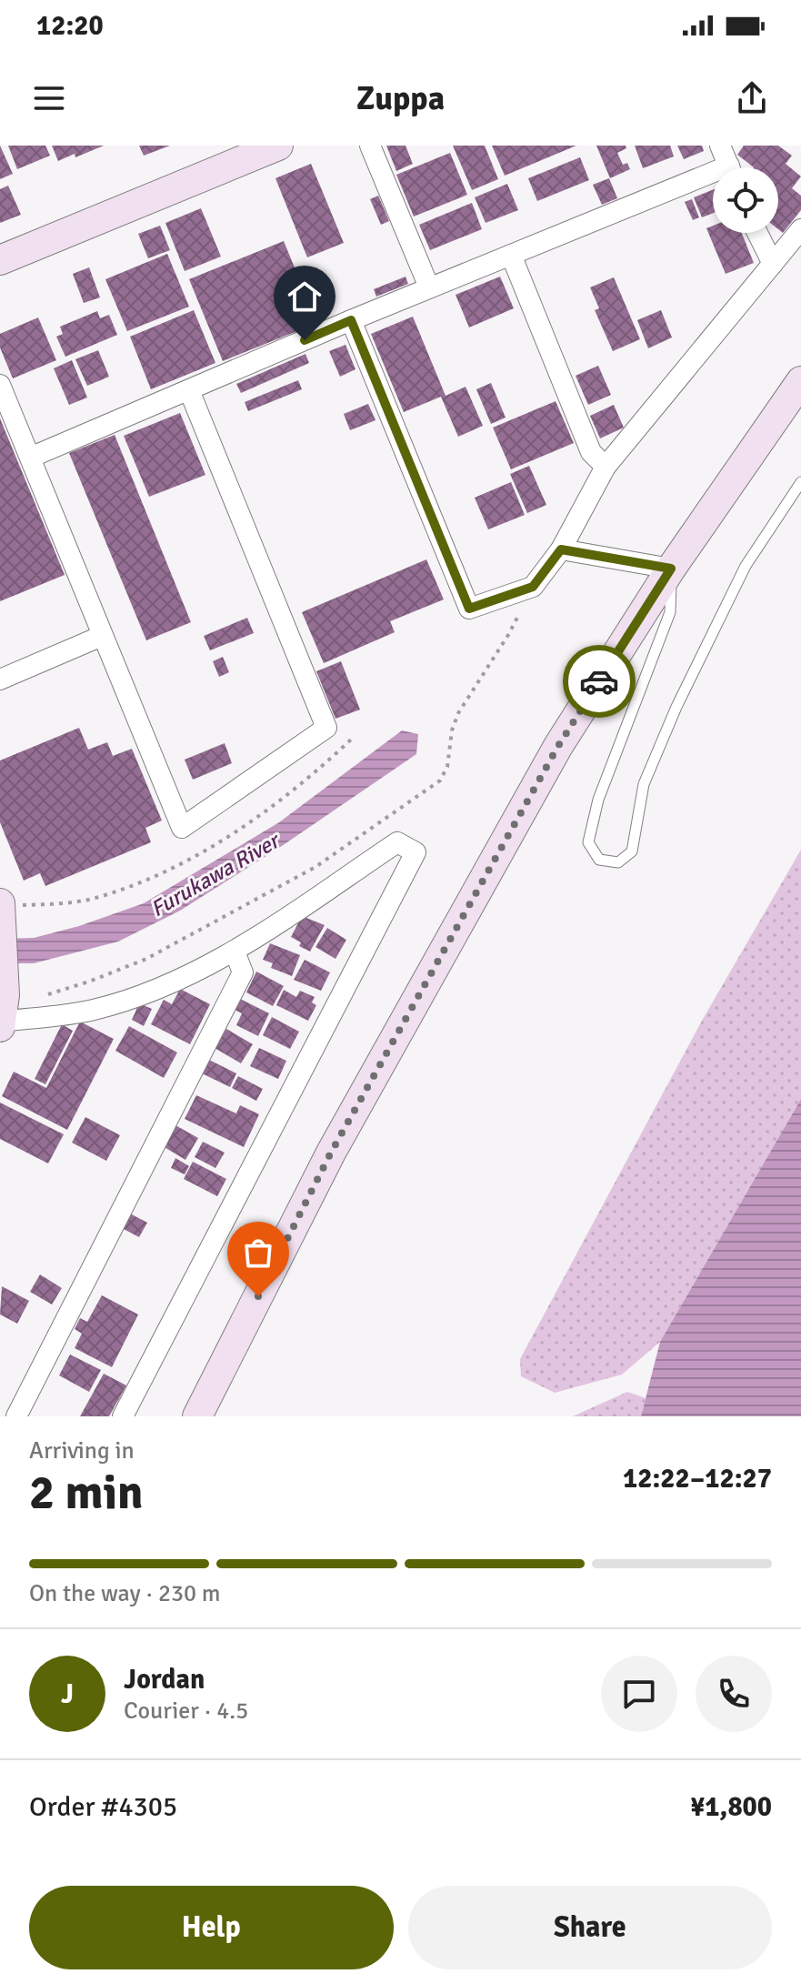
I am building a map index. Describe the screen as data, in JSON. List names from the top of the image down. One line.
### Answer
{"water":["Furukawa River"],"page":{"status":"12:20","header":"Zuppa","heading":["2 min","Arriving in","12:22–12:27"],"panel":["Jordan","Courier · 4.5","Order #4305","¥1,800"],"bar":"On the way · 230 m","round":"J","buttons":["Help","Share"]}}
